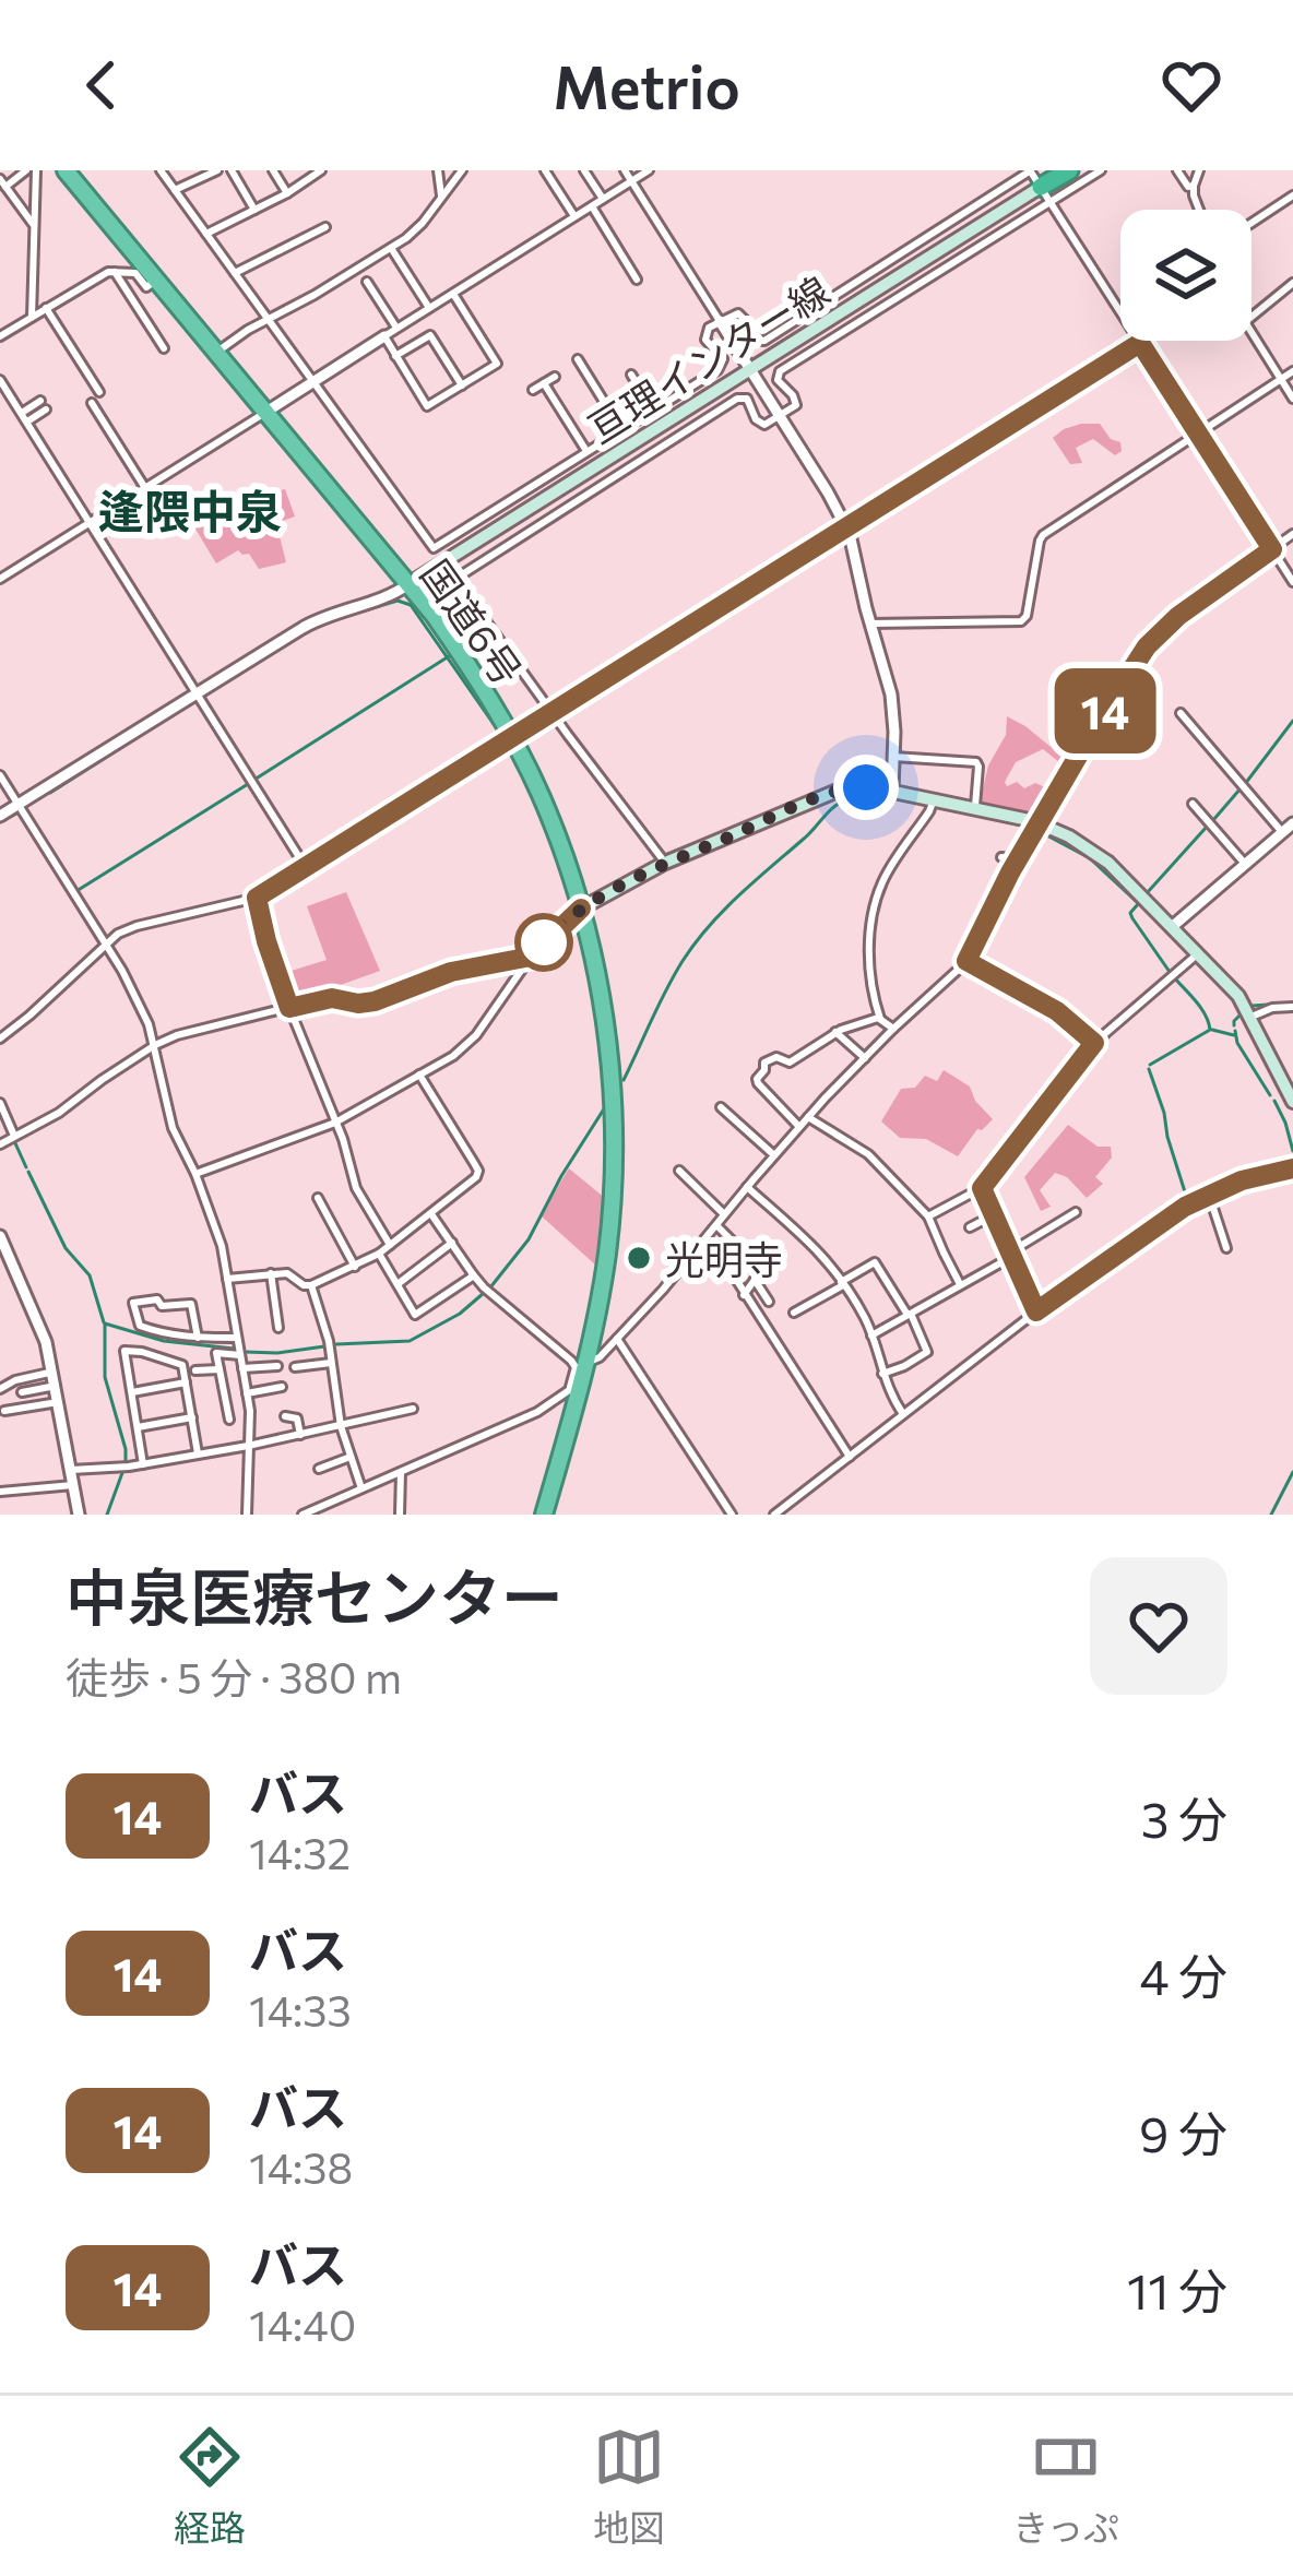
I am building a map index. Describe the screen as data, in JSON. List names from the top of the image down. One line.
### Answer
{"streets":{"highway":["国道6号"],"main road":["亘理インター線"]},"crossings":[["亘理インター線","国道6号"]],"districts":["逢隈中泉"],"places":["光明寺"],"lines":["bus line 14"],"page":{"header":"Metrio","on_map":"14","heading":["中泉医療センター","徒歩 · 5 分 · 380 m"],"list":[{"mark":"14","name":"バス","note":"14:32","value":"3 分"},{"mark":"14","name":"バス","note":"14:33","value":"4 分"},{"mark":"14","name":"バス","note":"14:38","value":"9 分"},{"mark":"14","name":"バス","note":"14:40","value":"11 分"}],"tabs":["経路","地図","きっぷ"]}}
